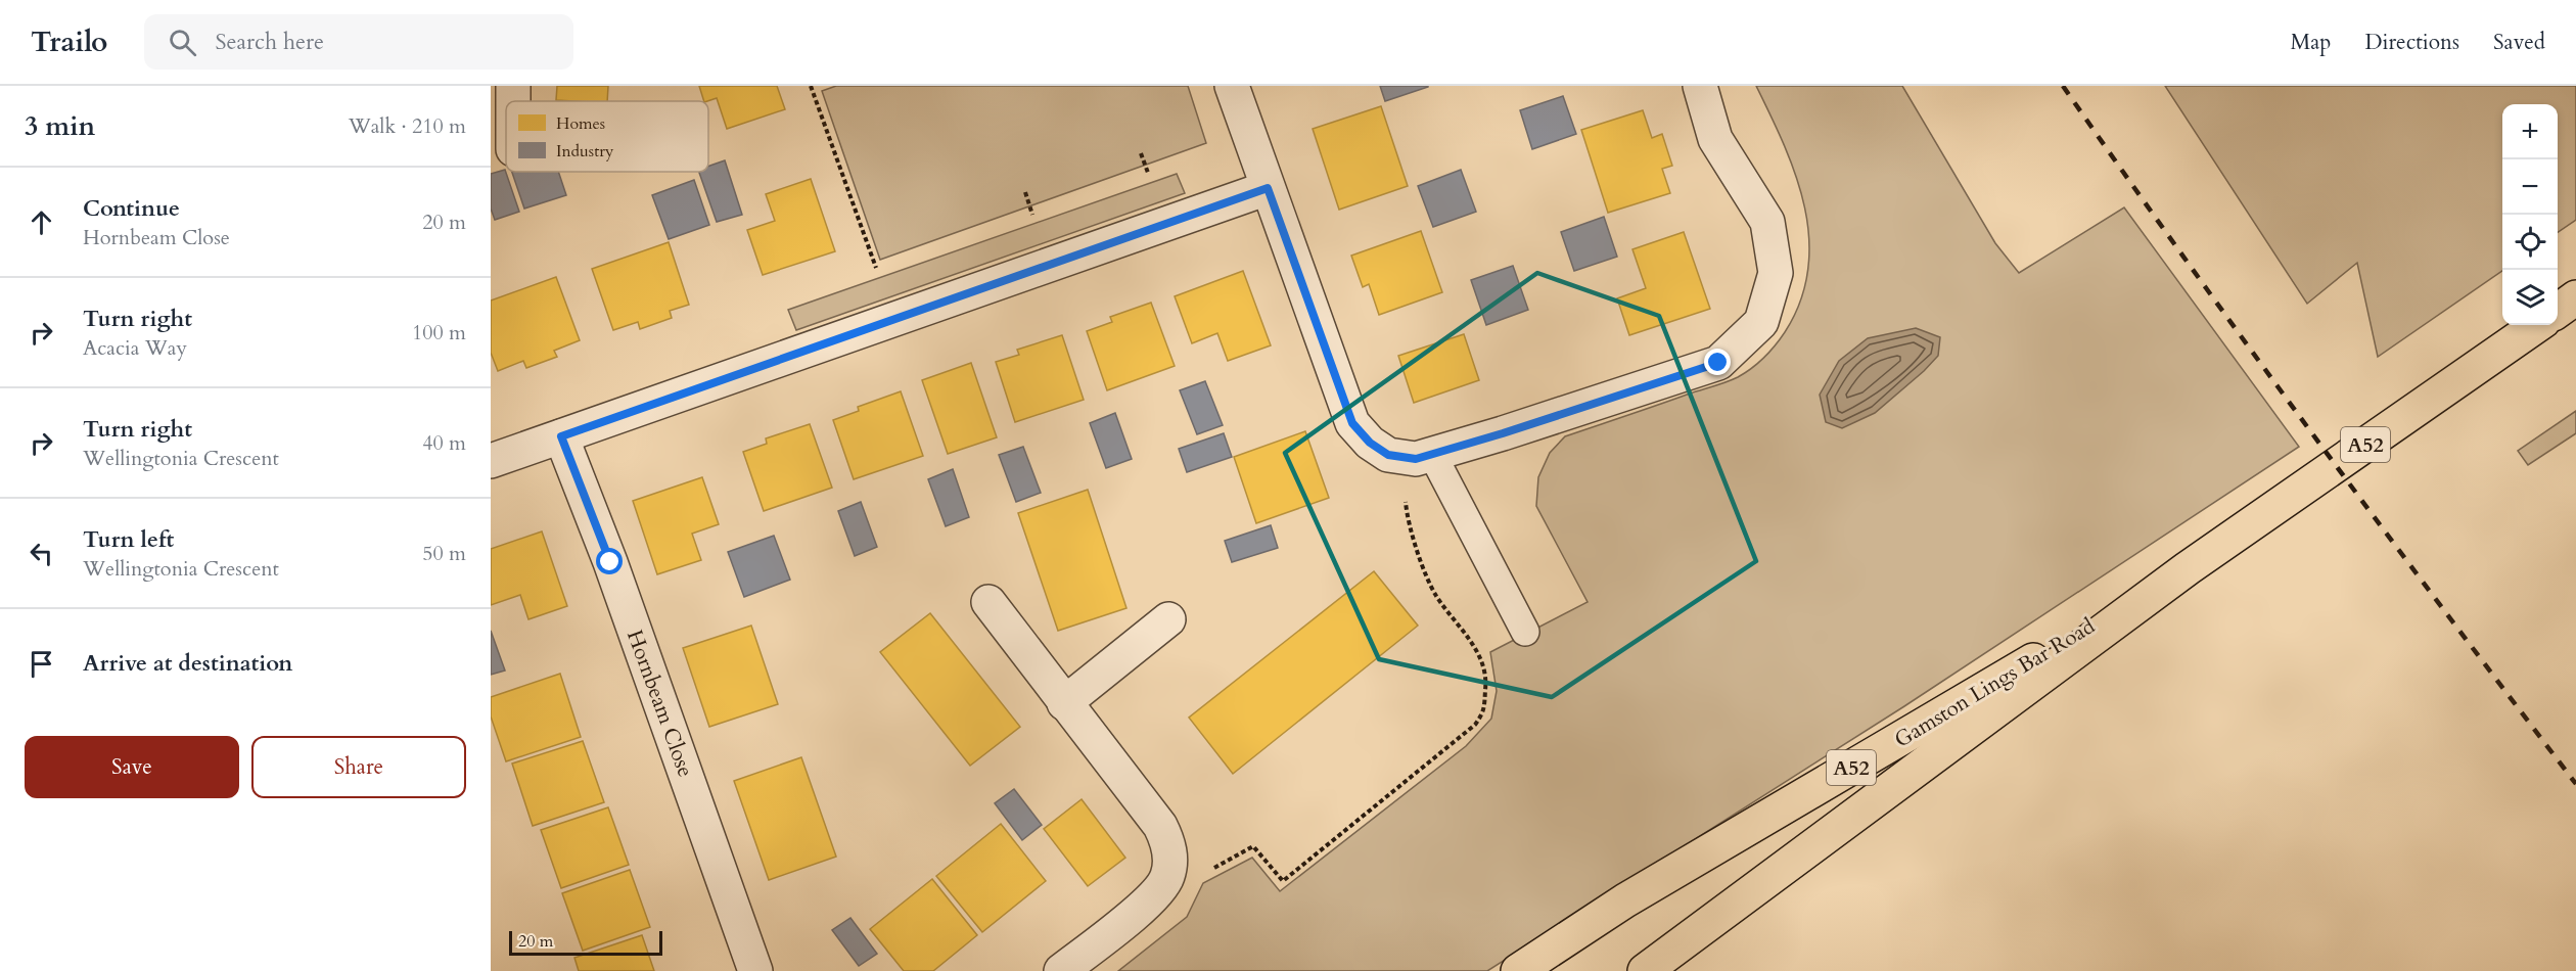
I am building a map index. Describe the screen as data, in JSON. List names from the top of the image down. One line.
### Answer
{"streets":{"highway":["A52","Gamston Lings Bar Road"],"street":["Hornbeam Close"]},"legend":["Homes","Industry"],"scale_bar":"20 m","page":{"header":"Trailo","search":"Search here","nav":["Map","Directions","Saved"],"heading":["3 min","Walk · 210 m"],"map_buttons":["+","−"],"list":[["Continue","Hornbeam Close","20 m"],["Turn right","Acacia Way","100 m"],["Turn right","Wellingtonia Crescent","40 m"],["Turn left","Wellingtonia Crescent","50 m"],"Arrive at destination"],"buttons":["Save","Share"],"scale":"20 m"}}
